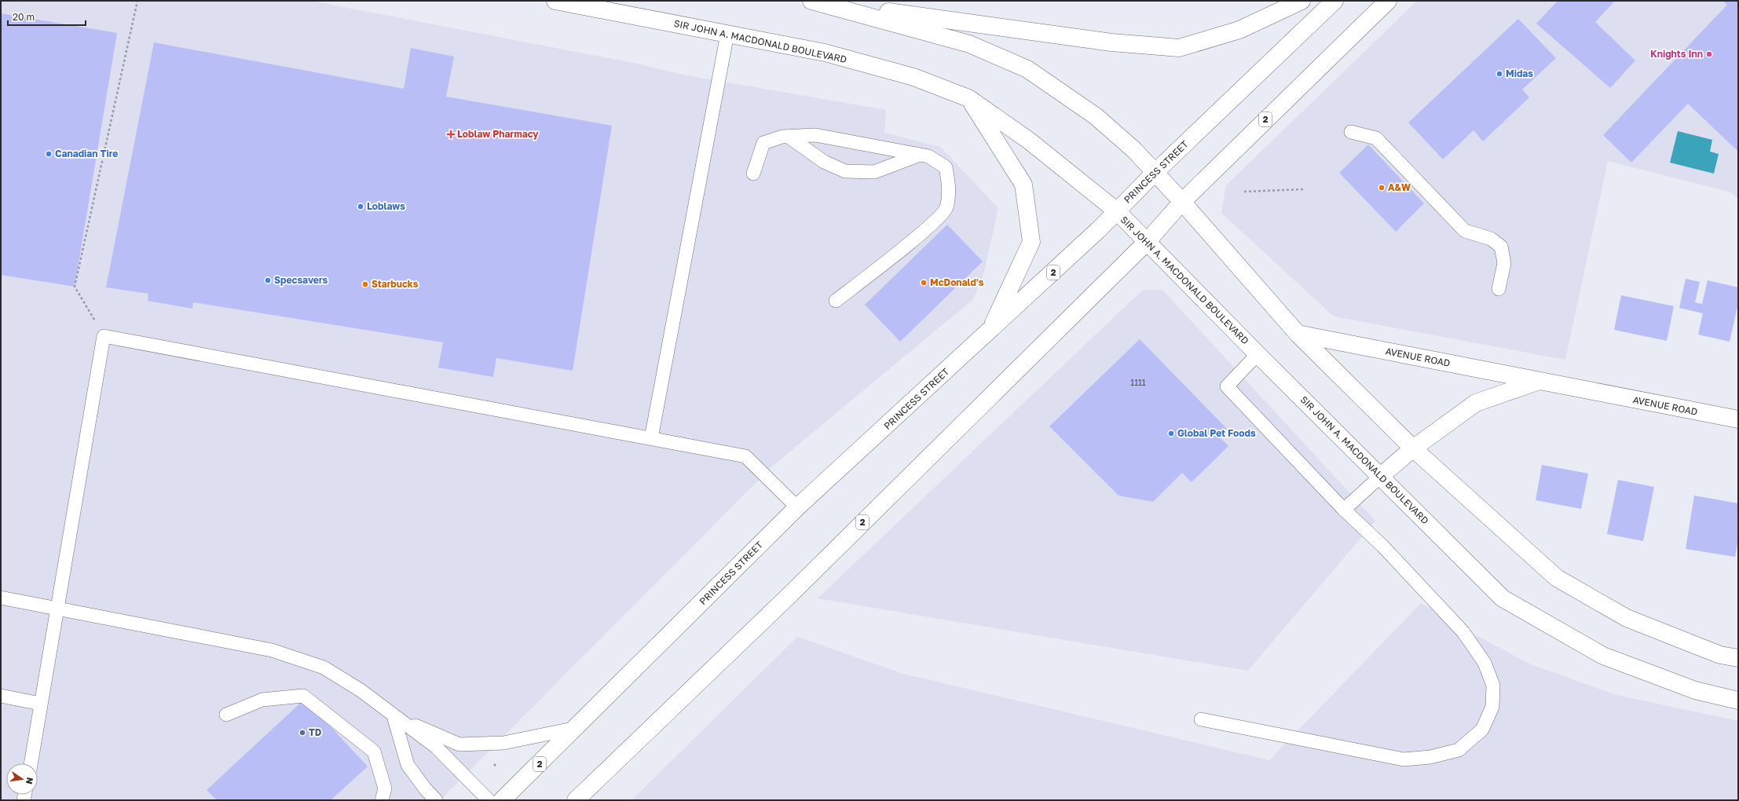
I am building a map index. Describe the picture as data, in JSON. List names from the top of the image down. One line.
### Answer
{"streets":{"main road":["SIR JOHN A. MACDONALD BOULEVARD","2","PRINCESS STREET","AVENUE ROAD"]},"crossings":[["SIR JOHN A. MACDONALD BOULEVARD","2"],["SIR JOHN A. MACDONALD BOULEVARD","PRINCESS STREET"],["SIR JOHN A. MACDONALD BOULEVARD","AVENUE ROAD"]],"places":{"other":["Knights Inn","Midas","Canadian Tire","A&W","Loblaws","Specsavers","McDonald's","Starbucks","Global Pet Foods","TD"],"health":["Loblaw Pharmacy"]},"house_numbers":["1111"],"scale_bar":"20 m","north":"right"}
